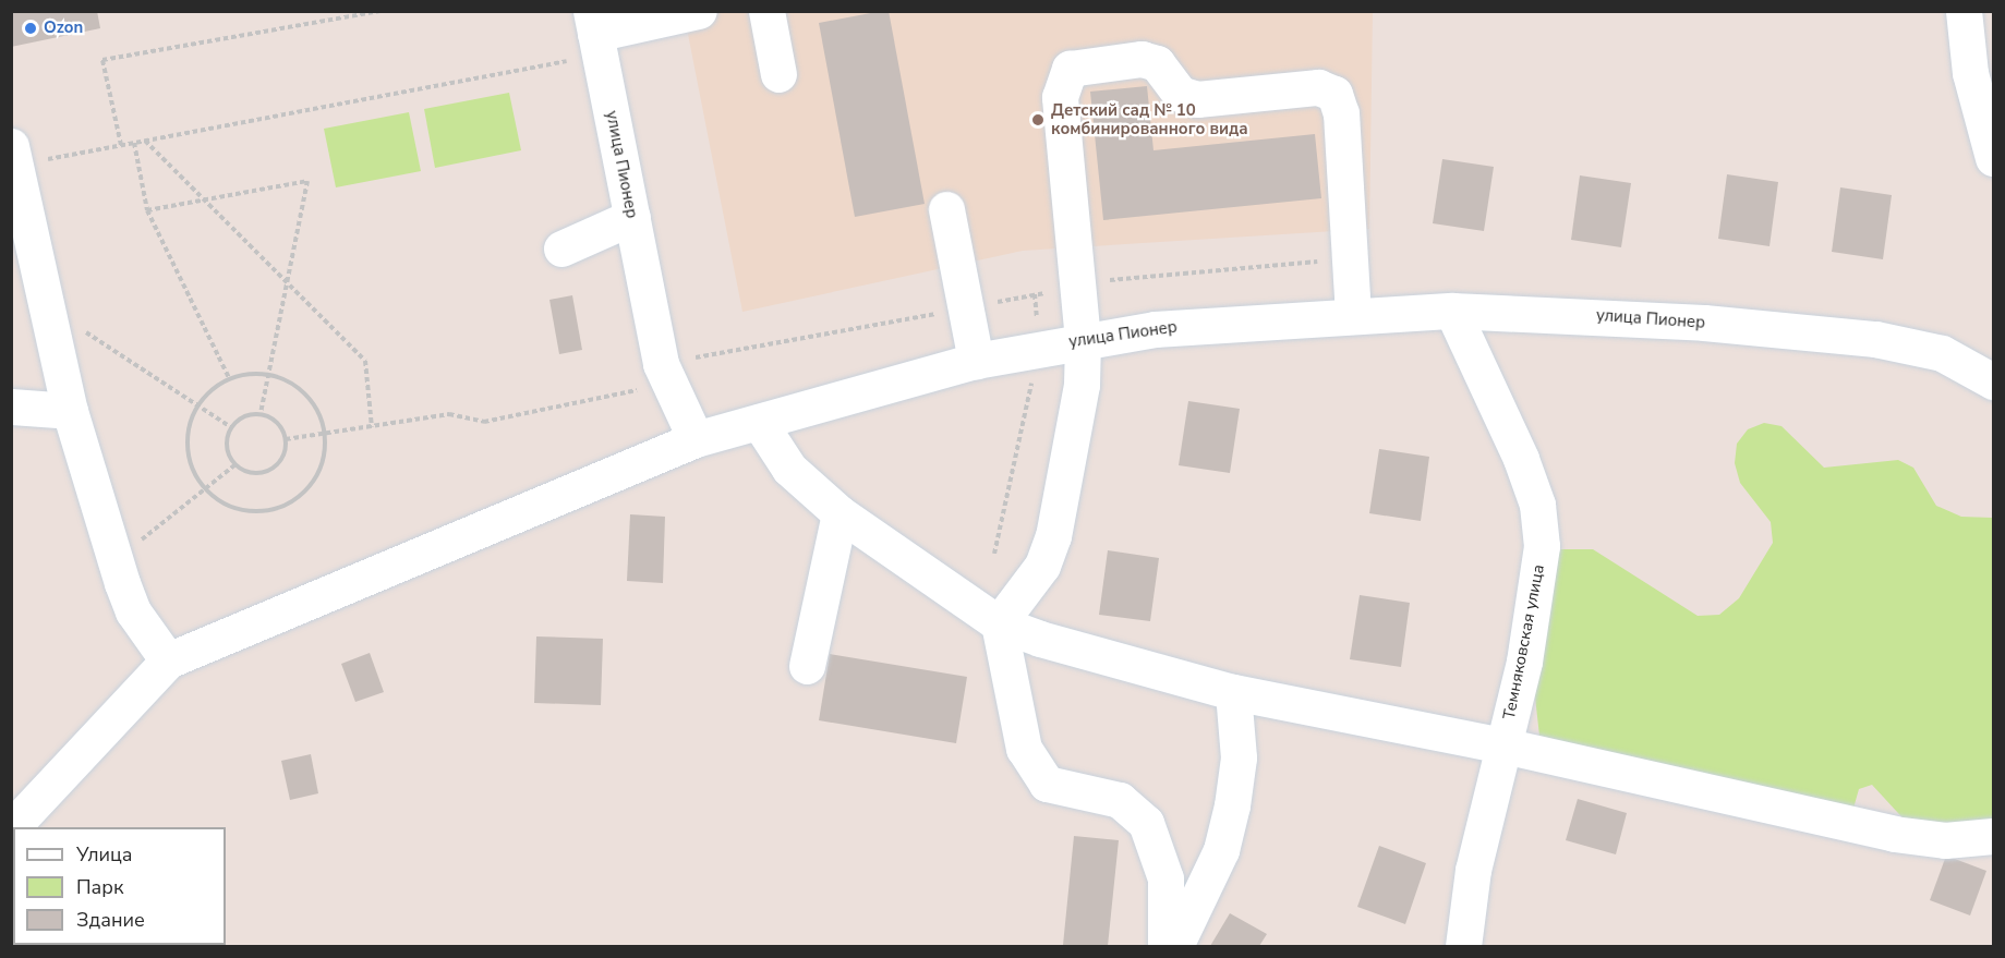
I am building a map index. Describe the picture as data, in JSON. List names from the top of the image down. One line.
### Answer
{"streets":{"street":["улица Пионер","Темняковская улица"]},"crossings":[["улица Пионер","Темняковская улица"]],"places":["Ozon","Детский сад № 10 комбинированного вида"],"legend":["Улица","Парк","Здание"]}
